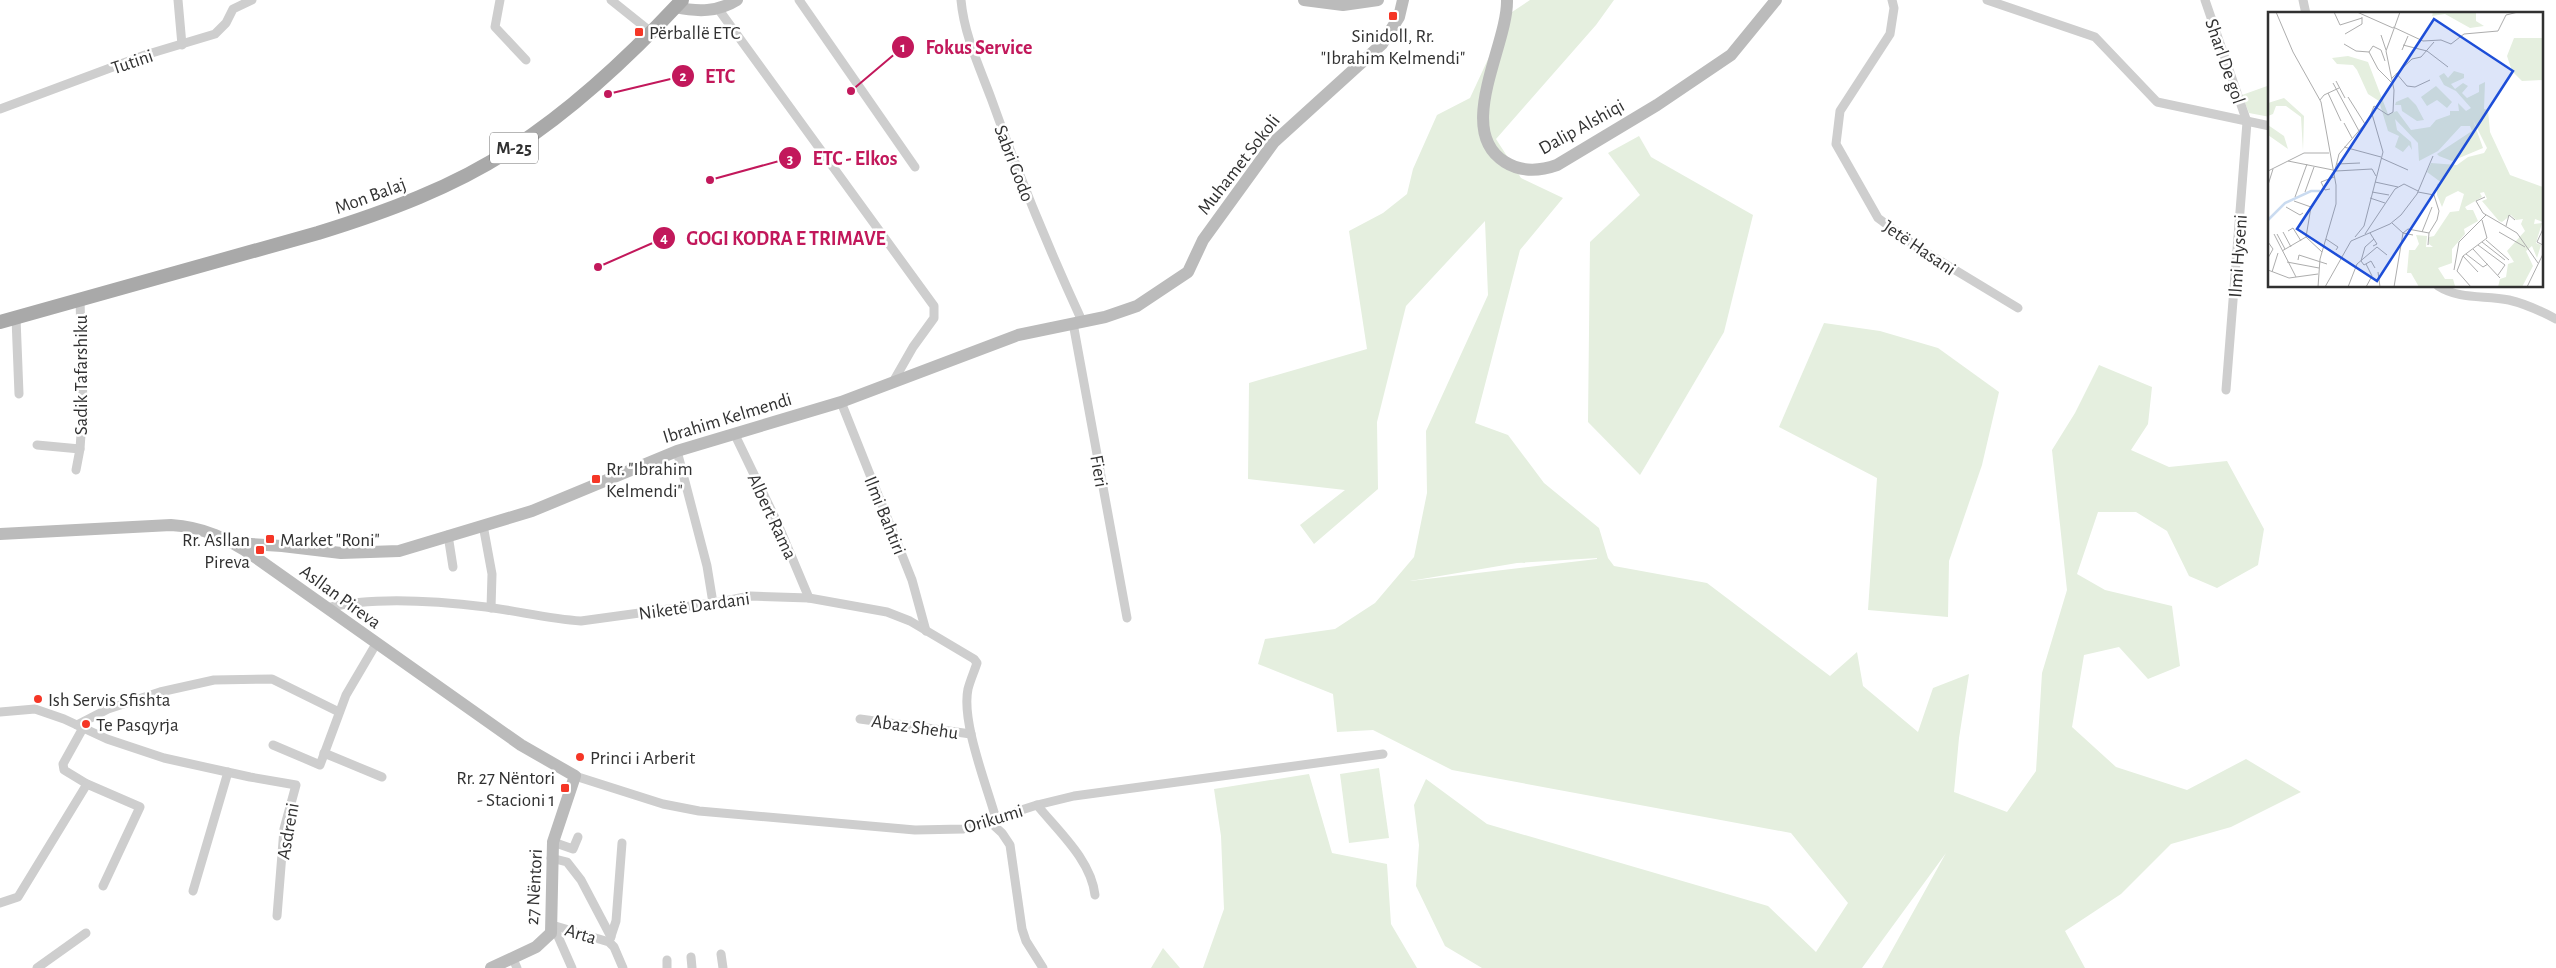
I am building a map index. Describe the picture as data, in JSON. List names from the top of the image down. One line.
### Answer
{"streets":{"main road":["M-25","Mon Balaj"],"street":["Tutini","Sharl De gol","Dalip Alshiqi","Sabri Godo","Muhamet Sokoli","Jetë Hasani","Ilmi Hyseni","Sadik Tafarshiku","Ibrahim Kelmendi","Fieri","Ilmi Bahtiri","Albert Rama","Asllan Pireva","Niketë Dardani","Abaz Shehu","Orikumi","Asdreni","27 Nëntori","Arta"]},"crossings":[["Sharl De gol","Ilmi Hyseni"],["Sabri Godo","Muhamet Sokoli"],["Sabri Godo","Ibrahim Kelmendi"],["Sabri Godo","Fieri"],["Muhamet Sokoli","Ibrahim Kelmendi"],["Muhamet Sokoli","Fieri"],["Mon Balaj","Sadik Tafarshiku"],["Ibrahim Kelmendi","Fieri"],["Ibrahim Kelmendi","Ilmi Bahtiri"],["Ibrahim Kelmendi","Albert Rama"],["Ibrahim Kelmendi","Asllan Pireva"],["Ilmi Bahtiri","Niketë Dardani"],["Albert Rama","Niketë Dardani"],["Asllan Pireva","Niketë Dardani"],["Asllan Pireva","Orikumi"],["Asllan Pireva","27 Nëntori"],["Niketë Dardani","Abaz Shehu"],["Abaz Shehu","Orikumi"],["Orikumi","27 Nëntori"],["27 Nëntori","Arta"]],"places":{"transit":["Sinidoll, Rr. \"Ibrahim Kelmendi\"","Përballë ETC","Rr. \"Ibrahim Kelmendi\"","Market \"Roni\"","Rr. Asllan Pireva","Rr. 27 Nëntori - Stacioni 1"],"other":["Fokus Service","ETC","ETC - Elkos","GOGI KODRA E TRIMAVE","Ish Servis Sfishta","Te Pasqyrja","Princi i Arberit"]}}
